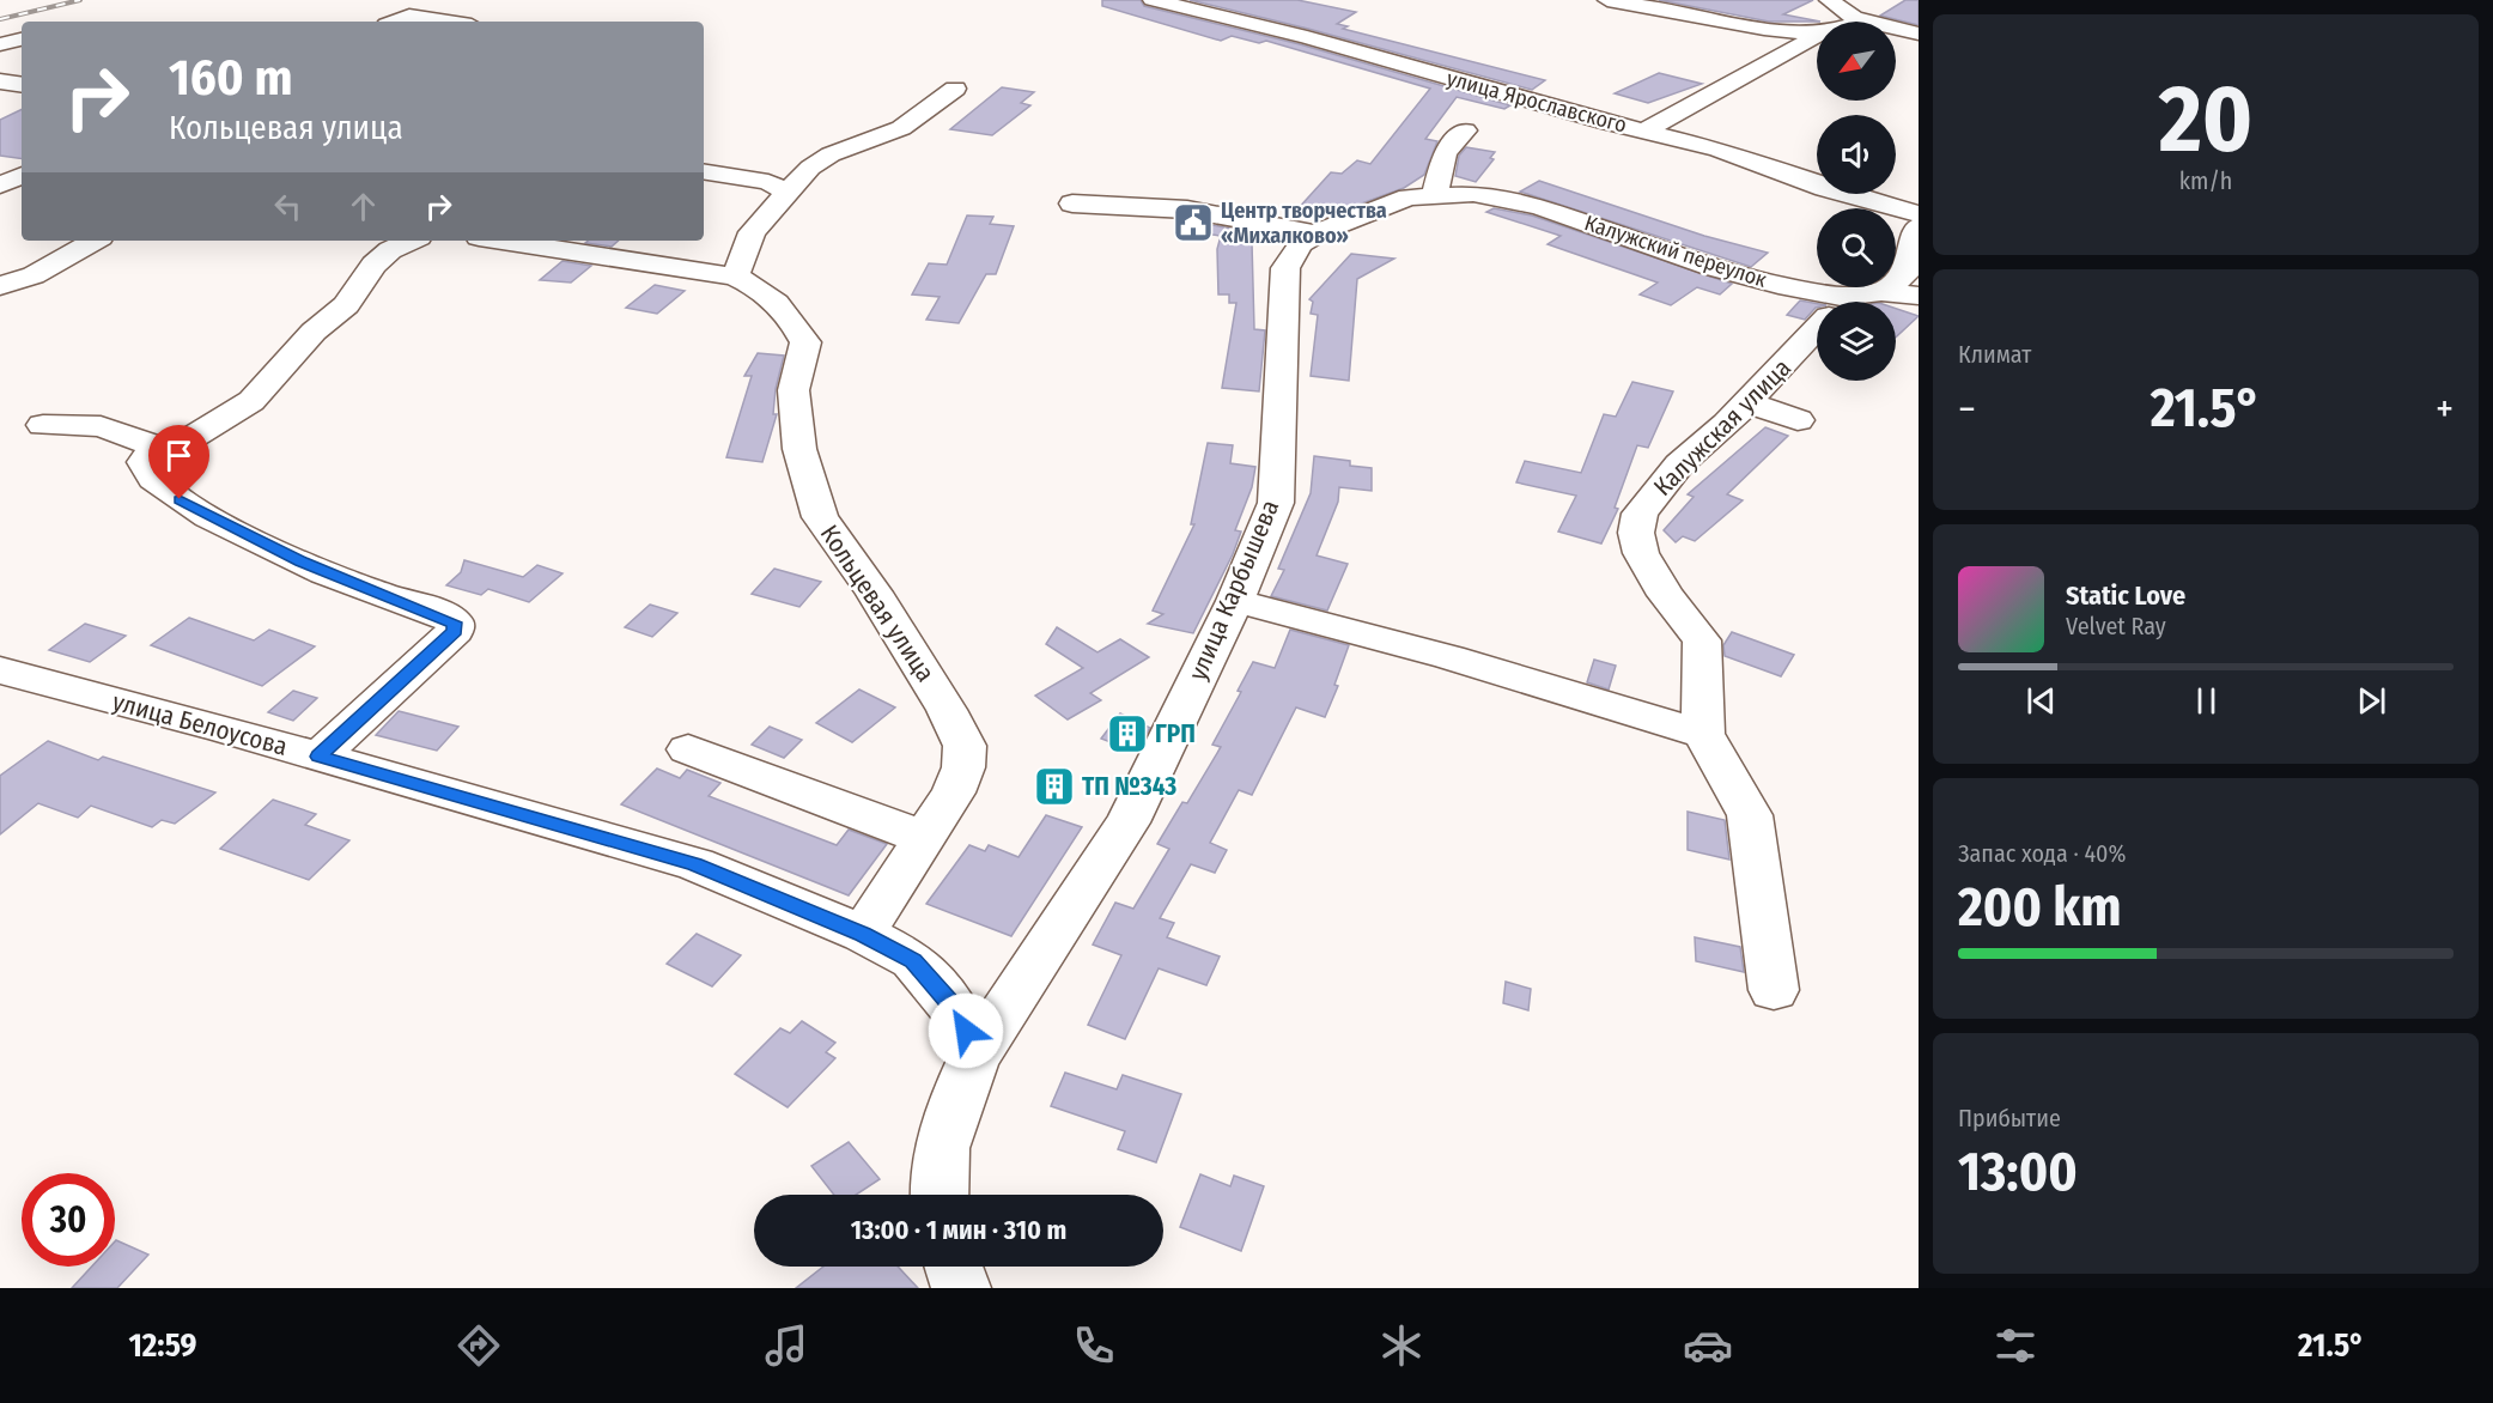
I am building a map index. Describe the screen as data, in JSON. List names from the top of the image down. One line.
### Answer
{"streets":{"street":["улица Ярославского","Калужский переулок","Калужская улица","улица Карбышева","Кольцевая улица","улица Белоусова"]},"crossings":[["Калужский переулок","улица Карбышева"],["улица Карбышева","улица Белоусова"],["Кольцевая улица","улица Белоусова"]],"places":{"public building":["Центр творчества «Михалково»"],"building":["ГРП","ТП №343"]},"north":"bottom left","page":{"tile":[["20","km/h"],"Климат",["Запас хода · 40%","200 km"],["Прибытие","13:00"]],"turn":["160 m","Кольцевая улица"],"heat":["−","21.5°","+"],"song":["Static Love","Velvet Ray"],"limit":"30","trip":"13:00 · 1 мин · 310 m","tabs":["12:59","21.5°"]}}
